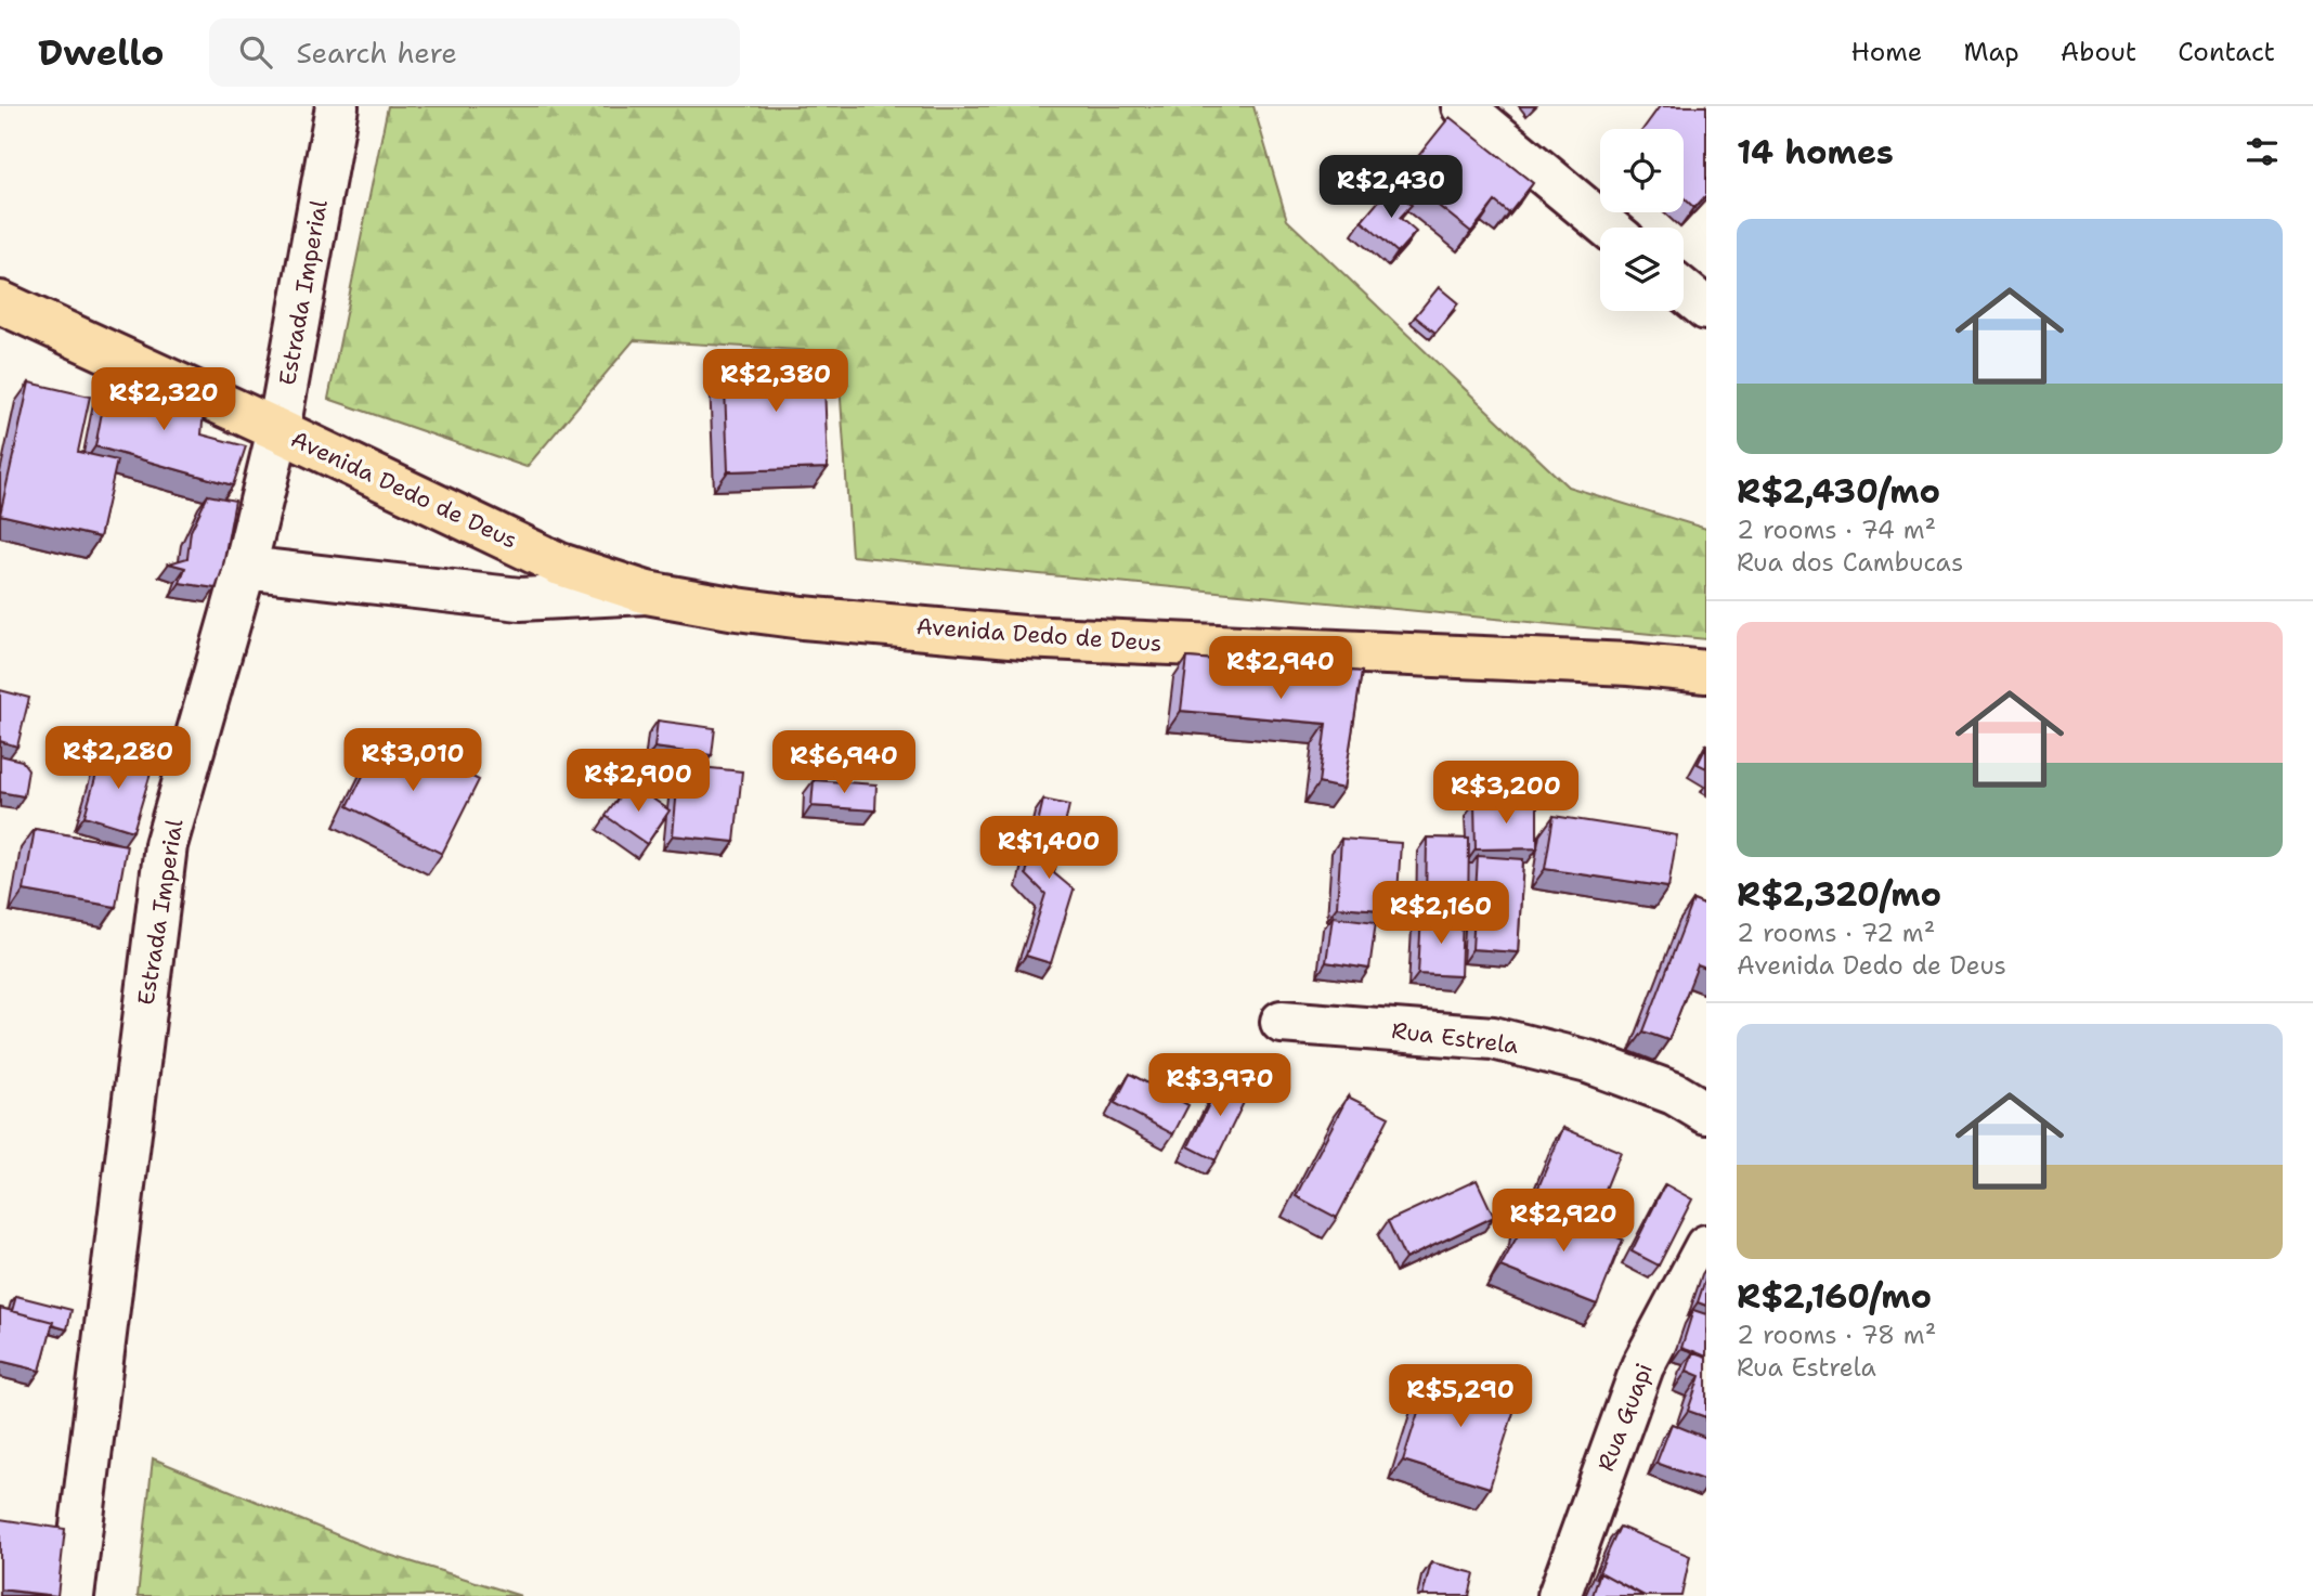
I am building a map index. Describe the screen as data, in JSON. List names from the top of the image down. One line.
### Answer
{"streets":{"main road":["Avenida Dedo de Deus"],"street":["Estrada Imperial","Rua Estrela","Rua Guapi"]},"crossings":[["Estrada Imperial","Avenida Dedo de Deus"]],"page":{"header":"Dwello","search":"Search here","nav":["Home","Map","About","Contact"],"heading":"14 homes","price":["R$2,430","R$2,380","R$2,320","R$2,940","R$2,280","R$3,010","R$6,940","R$2,900","R$3,200","R$1,400","R$2,160","R$3,970","R$2,920","R$5,290"],"list":[{"name":"R$2,430/mo","note":"2 rooms · 74 m² · Rua dos Cambucas"},{"name":"R$2,320/mo","note":"2 rooms · 72 m² · Avenida Dedo de Deus"},{"name":"R$2,160/mo","note":"2 rooms · 78 m² · Rua Estrela"}]}}
